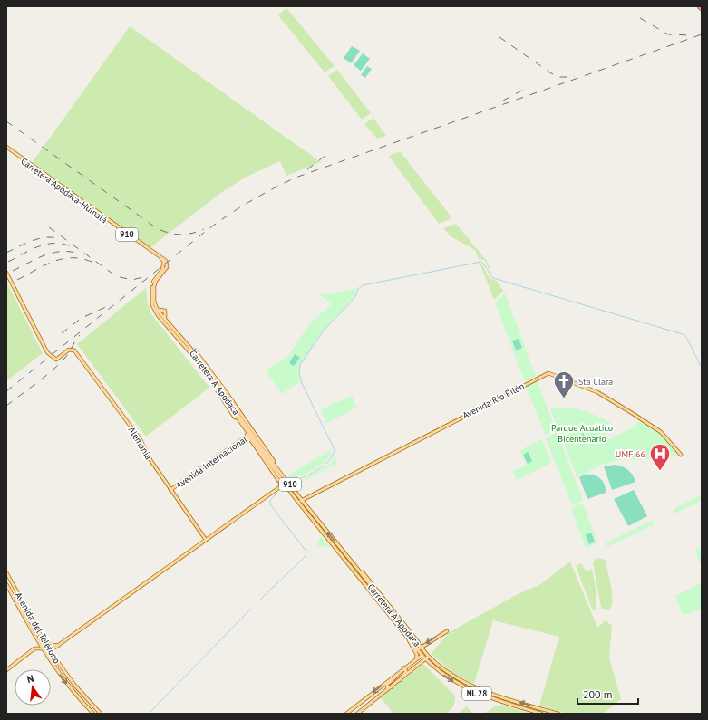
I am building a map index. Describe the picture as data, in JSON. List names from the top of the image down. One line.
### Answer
{"streets":{"main road":["Carretera Apodaca-Huinalá","910","Carretera A Apodaca","Avenida Río Pilón","Alemania","Avenida Internacional","Avenida del Teléfono","NL 28"]},"crossings":[["Carretera Apodaca-Huinalá","910"],["Carretera Apodaca-Huinalá","Carretera A Apodaca"],["910","Carretera A Apodaca"],["Carretera A Apodaca","Avenida Río Pilón"],["Carretera A Apodaca","Avenida Internacional"],["Carretera A Apodaca","NL 28"],["Alemania","Avenida Internacional"]],"parks":["Parque Acuático Bicentenario"],"places":{"church":["Sta Clara"],"hospital":["UMF 66"]},"scale_bar":"200 m","north":"top"}
